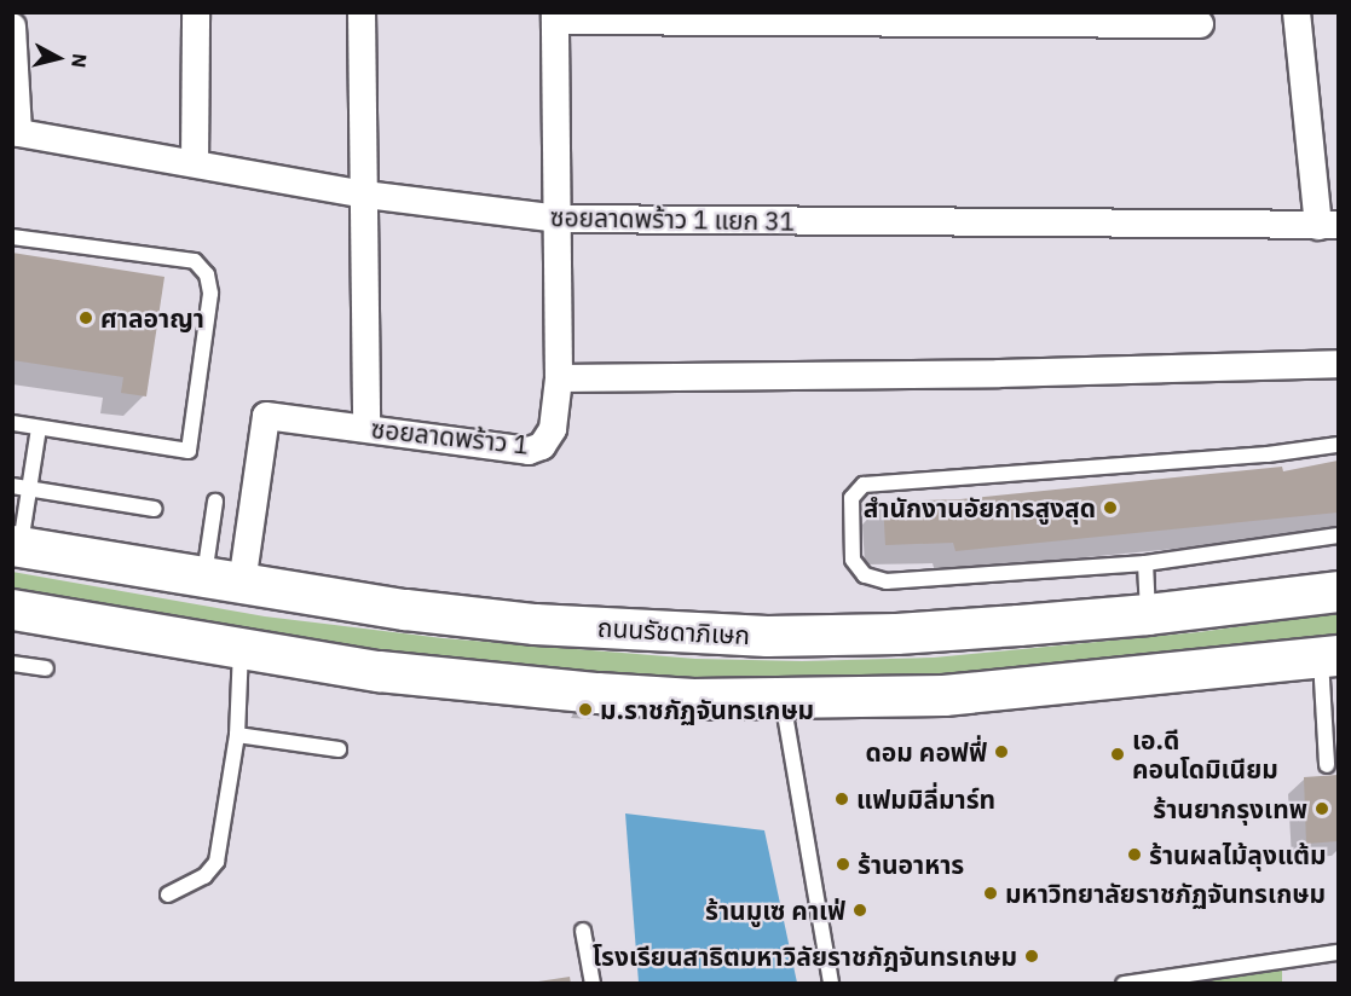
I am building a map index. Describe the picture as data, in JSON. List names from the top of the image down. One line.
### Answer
{"streets":{"main road":["ถนนรัชดาภิเษก"],"street":["ซอยลาดพร้าว 1 แยก 31","ซอยลาดพร้าว 1"]},"crossings":[["ซอยลาดพร้าว 1 แยก 31","ซอยลาดพร้าว 1"],["ซอยลาดพร้าว 1","ถนนรัชดาภิเษก"]],"places":["ศาลอาญา","สำนักงานอัยการสูงสุด","ม.ราชภัฏจันทรเกษม","ดอม คอฟฟี่","เอ.ดี คอนโดมิเนียม","แฟมมิลี่มาร์ท","ร้านยากรุงเทพ","ร้านผลไม้ลุงแต้ม","ร้านอาหาร","มหาวิทยาลัยราชภัฏจันทรเกษม","ร้านมูเซ คาเฟ่","โรงเรียนสาธิตมหาวิลัยราชภัฎจันทรเกษม"],"north":"right"}
